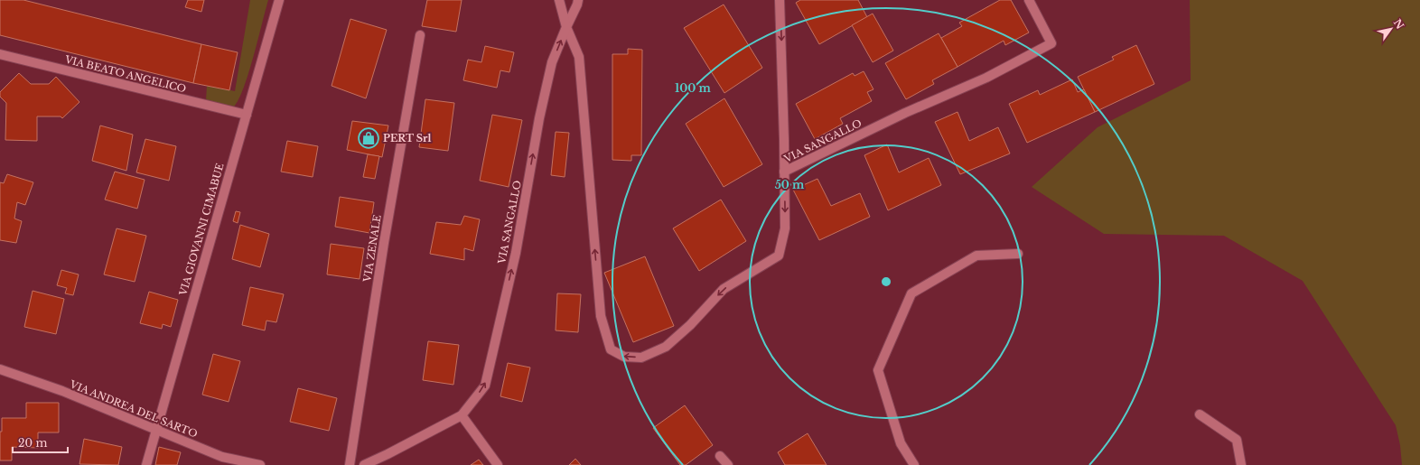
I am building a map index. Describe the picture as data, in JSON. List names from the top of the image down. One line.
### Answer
{"streets":{"street":["VIA BEATO ANGELICO","VIA SANGALLO","VIA GIOVANNI CIMABUE","VIA ZENALE","VIA ANDREA DEL SARTO"]},"crossings":[["VIA BEATO ANGELICO","VIA GIOVANNI CIMABUE"],["VIA GIOVANNI CIMABUE","VIA ANDREA DEL SARTO"]],"places":{"shop":["PERT Srl"]},"scale_bar":"20 m","north":"top right","rings":["100 m","50 m"]}
